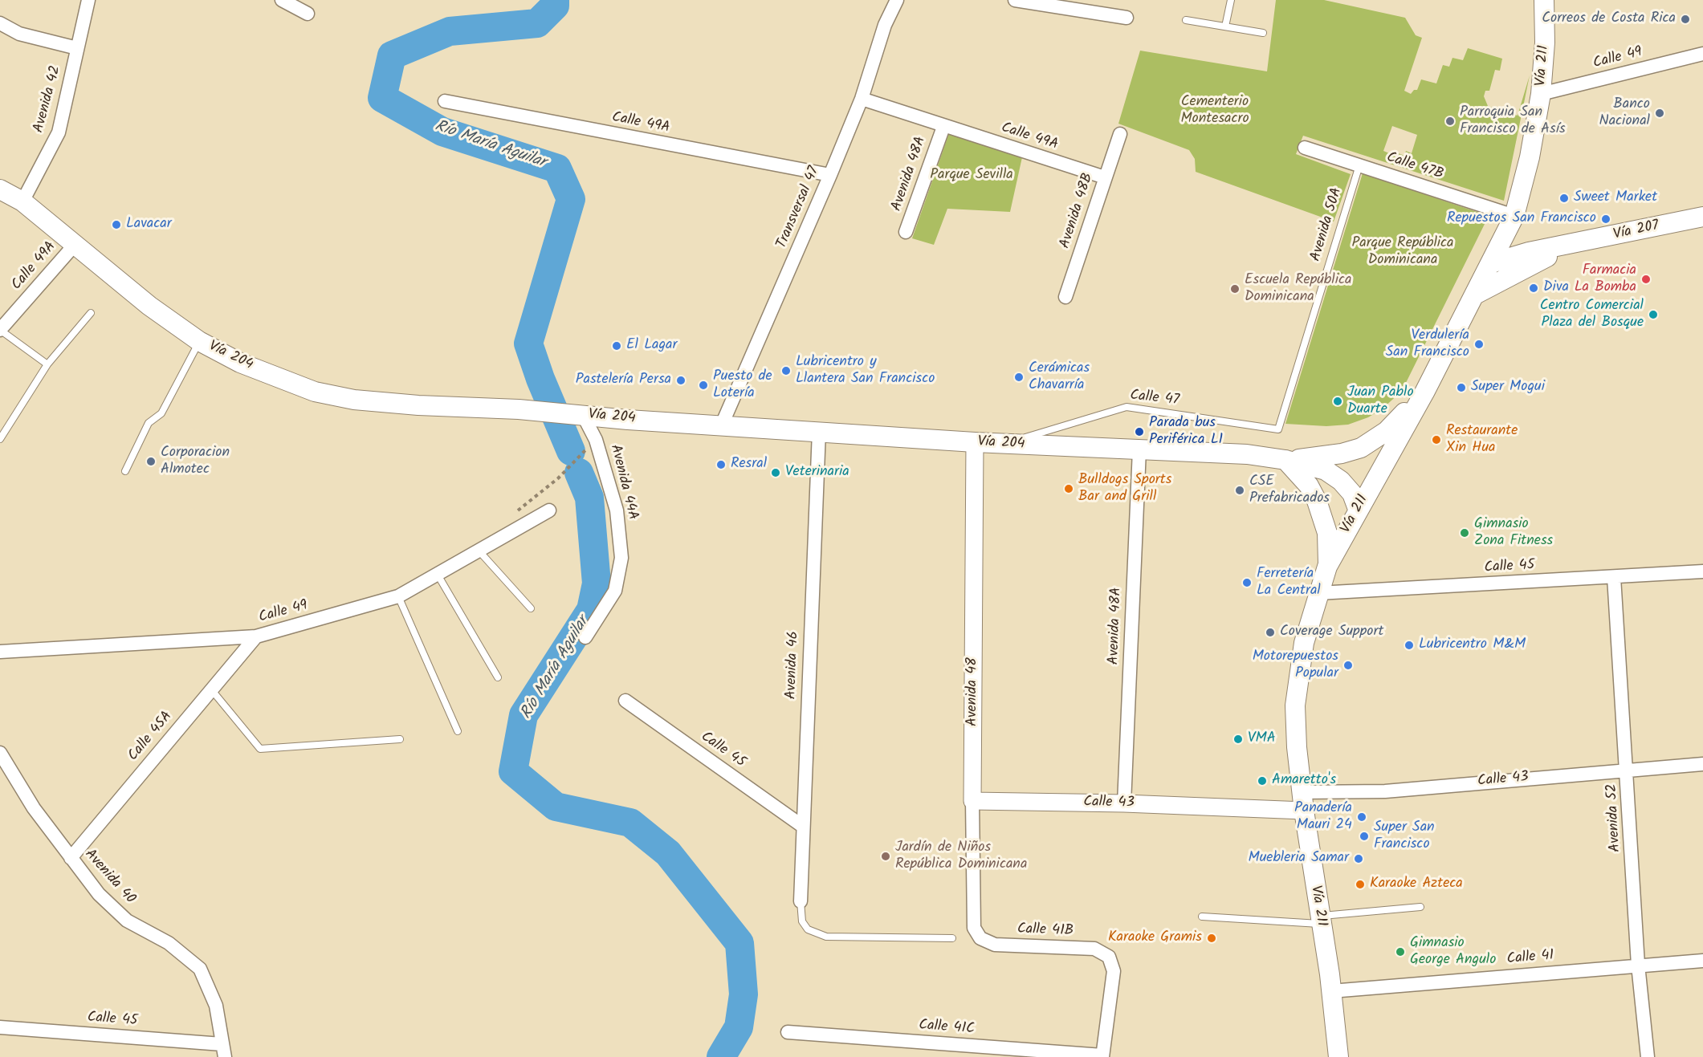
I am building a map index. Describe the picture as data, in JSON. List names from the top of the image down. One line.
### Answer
{"streets":{"main road":["Vía 211","Vía 207","Vía 204"],"street":["Calle 49","Avenida 42","Calle 49A","Calle 47B","Avenida 48A","Transversal 47","Avenida 48B","Avenida 44A","Calle 45","Avenida 46","Avenida 48","Calle 45A","Calle 43","Avenida 52","Avenida 40","Calle 41B","Calle 41","Calle 41C"],"lane":["Avenida 50A","Calle 47"]},"crossings":[["Calle 49","Vía 211"],["Calle 49","Calle 45A"],["Vía 211","Calle 47B"],["Vía 211","Vía 207"],["Vía 211","Vía 204"],["Vía 211","Calle 45"],["Vía 211","Calle 43"],["Vía 211","Calle 41"],["Avenida 42","Vía 204"],["Calle 49A","Avenida 48A"],["Calle 49A","Transversal 47"],["Calle 49A","Avenida 48B"],["Calle 49A","Vía 204"],["Calle 47B","Avenida 50A"],["Avenida 48A","Vía 204"],["Avenida 48A","Calle 43"],["Transversal 47","Vía 204"],["Avenida 50A","Calle 47"],["Vía 204","Calle 47"],["Vía 204","Avenida 44A"],["Vía 204","Avenida 46"],["Vía 204","Avenida 48"],["Calle 45","Avenida 46"],["Calle 45","Avenida 52"],["Calle 45","Avenida 40"],["Avenida 48","Calle 43"],["Avenida 48","Calle 41B"],["Calle 45A","Avenida 40"],["Calle 43","Avenida 52"],["Avenida 52","Calle 41"],["Calle 41B","Calle 41C"]],"water":["Río María Aguilar"],"parks":["Cementerio Montesacro","Parque Sevilla","Parque República Dominicana"],"places":["Correos de Costa Rica","Banco Nacional","Parroquia San Francisco de Asís","Sweet Market","Repuestos San Francisco","Lavacar","Farmacia La Bomba","Diva","Escuela República Dominicana","Centro Comercial Plaza del Bosque","Verdulería San Francisco","El Lagar","Lubricentro y Llantera San Francisco","Cerámicas Chavarría","Pastelería Persa","Puesto de Lotería","Super Mogui","Juan Pablo Duarte","Parada bus Periférica L1","Restaurante Xin Hua","Corporacion Almotec","Resral","Veterinaria","Bulldogs Sports Bar and Grill","CSE Prefabricados","Gimnasio Zona Fitness","Ferretería La Central","Coverage Support","Lubricentro M&M","Motorepuestos Popular","VMA","Amaretto's","Panadería Mauri 24","Super San Francisco","Jardín de Niños República Dominicana","Muebleria Samar","Karaoke Azteca","Karaoke Gramis","Gimnasio George Angulo"]}
